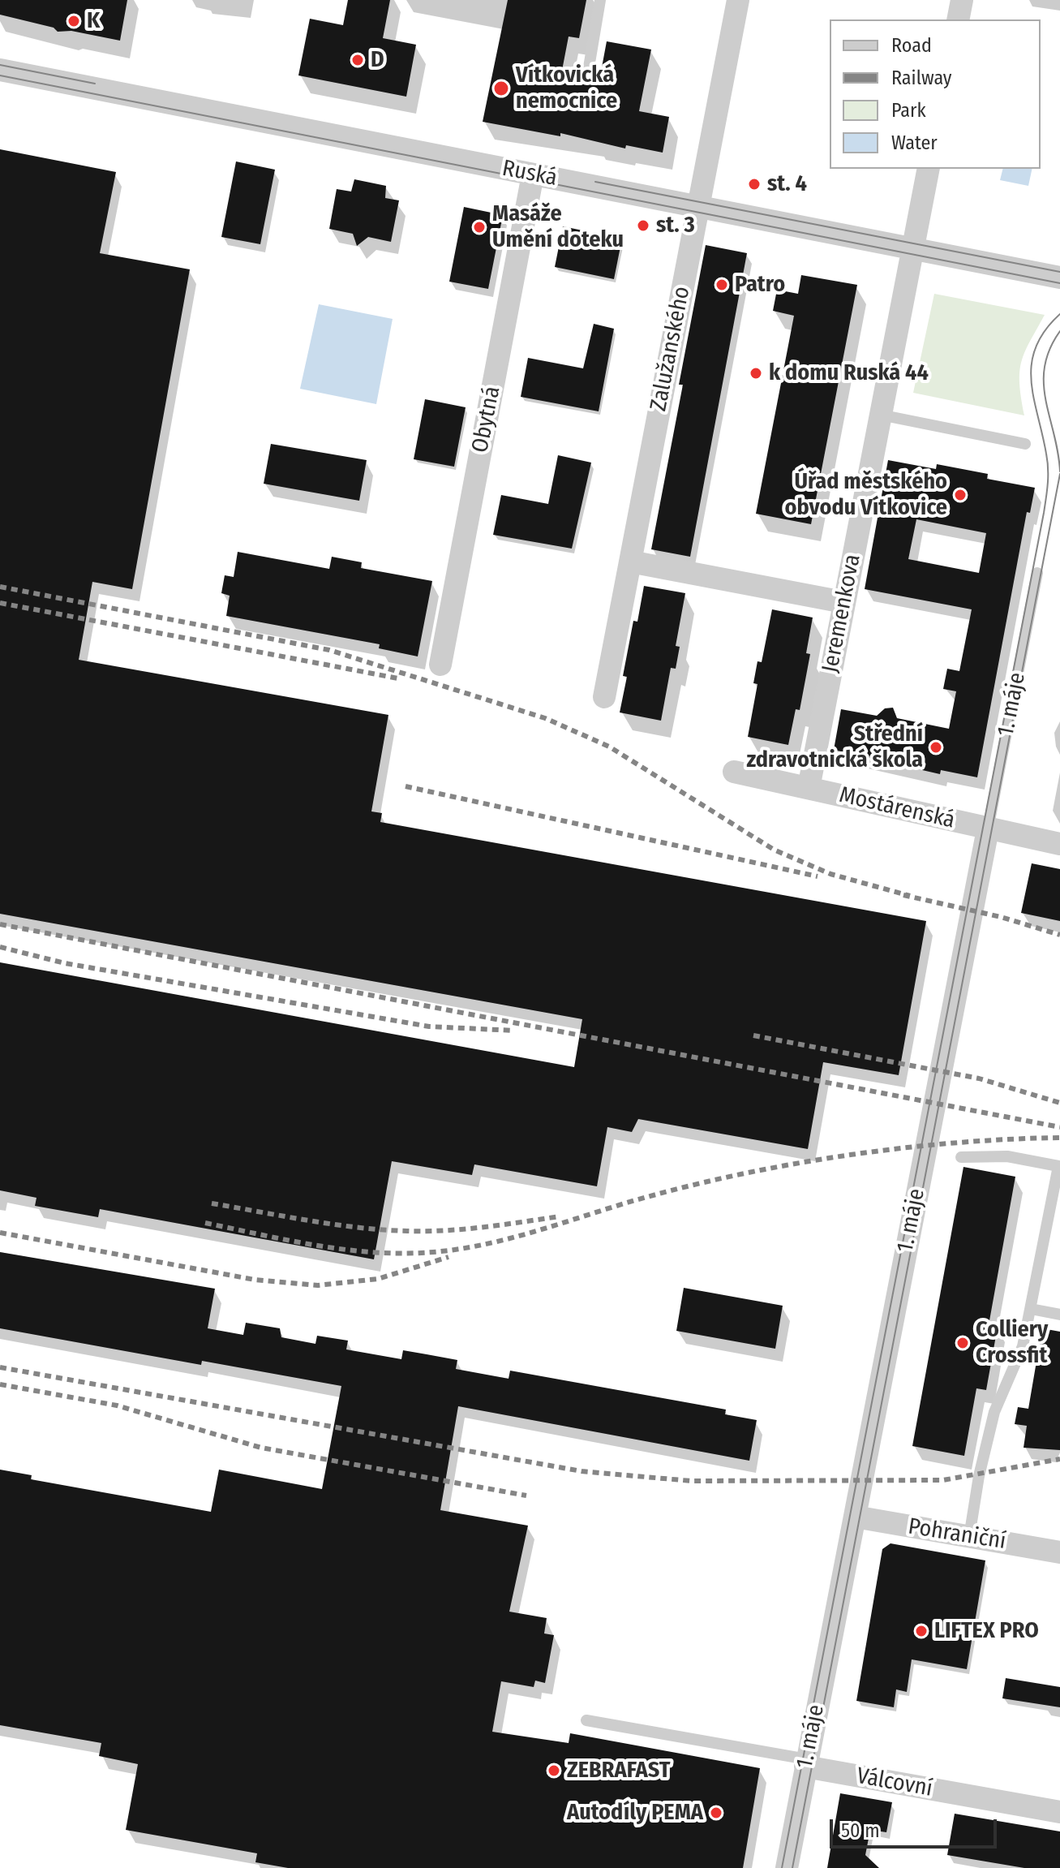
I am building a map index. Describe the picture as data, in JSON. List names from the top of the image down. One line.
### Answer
{"streets":{"street":["Ruská","Zalužanského","Obytná","Jeremenkova","1. máje","Mostárenská","Pohraniční","Válcovní"]},"crossings":[["Ruská","Zalužanského"],["Ruská","Obytná"],["Ruská","Jeremenkova"],["Jeremenkova","Mostárenská"],["1. máje","Mostárenská"],["1. máje","Pohraniční"],["1. máje","Válcovní"]],"places":["K","D","Vítkovická nemocnice","st. 4","st. 3","Masáže Umění doteku","Patro","k domu Ruská 44","Úřad městského obvodu Vítkovice","Střední zdravotnická škola","Colliery Crossfit","LIFTEX PRO","ZEBRAFAST","Autodíly PEMA"],"legend":["Road","Railway","Park","Water"],"scale_bar":"50 m"}
